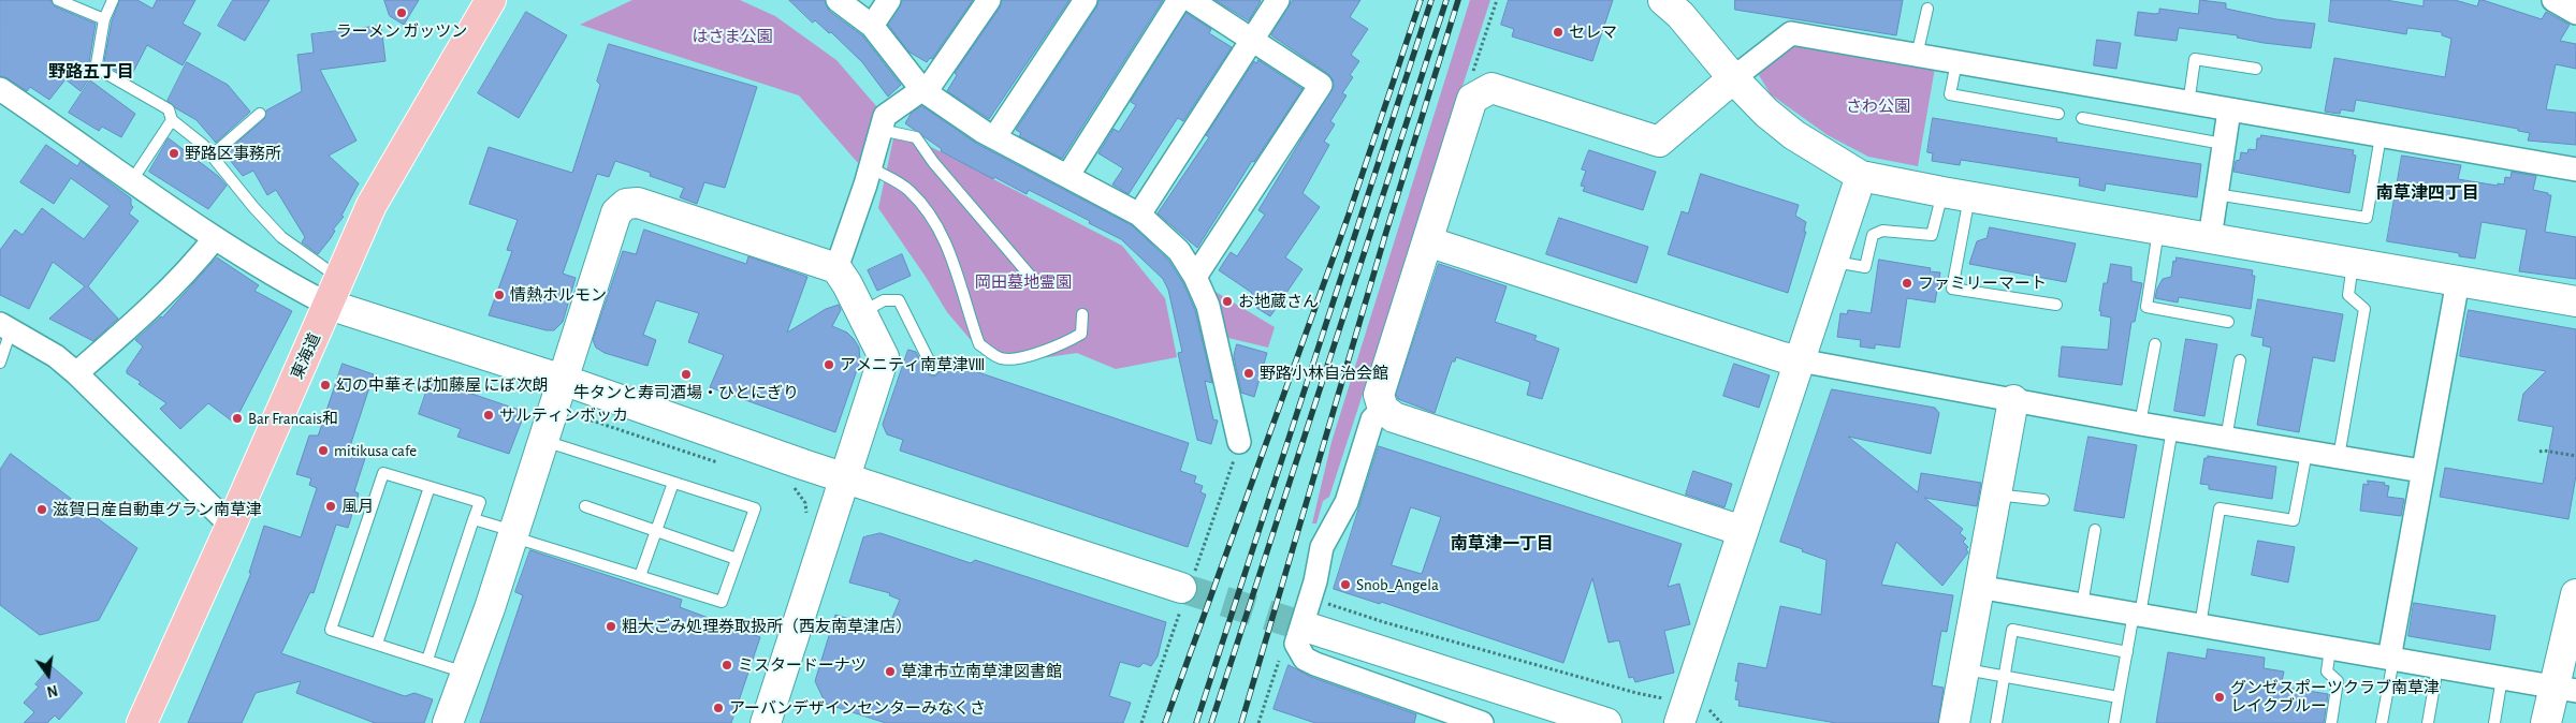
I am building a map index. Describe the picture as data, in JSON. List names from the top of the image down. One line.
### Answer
{"streets":{"highway":["東海道"]},"districts":["野路五丁目","南草津四丁目","南草津一丁目"],"parks":["はさま公園","さわ公園","岡田墓地霊園"],"places":["ラーメン ガッツン","セレマ","野路区事務所","ファミリーマート","情熱ホルモン","お地蔵さん","アメニティ南草津Ⅷ","野路小林自治会館","牛タンと寿司酒場・ひとにぎり","幻の中華そば加藤屋 にぼ次朗","サルティンボッカ","Bar Francais和","mitikusa cafe","風月","滋賀日産自動車グラン南草津","Snob_Angela","粗大ごみ処理券取扱所（西友南草津店）","ミスタードーナツ","草津市立南草津図書館","グンゼスポーツクラブ南草津 レイクブルー","アーバンデザインセンターみなくさ"],"north":"bottom"}
